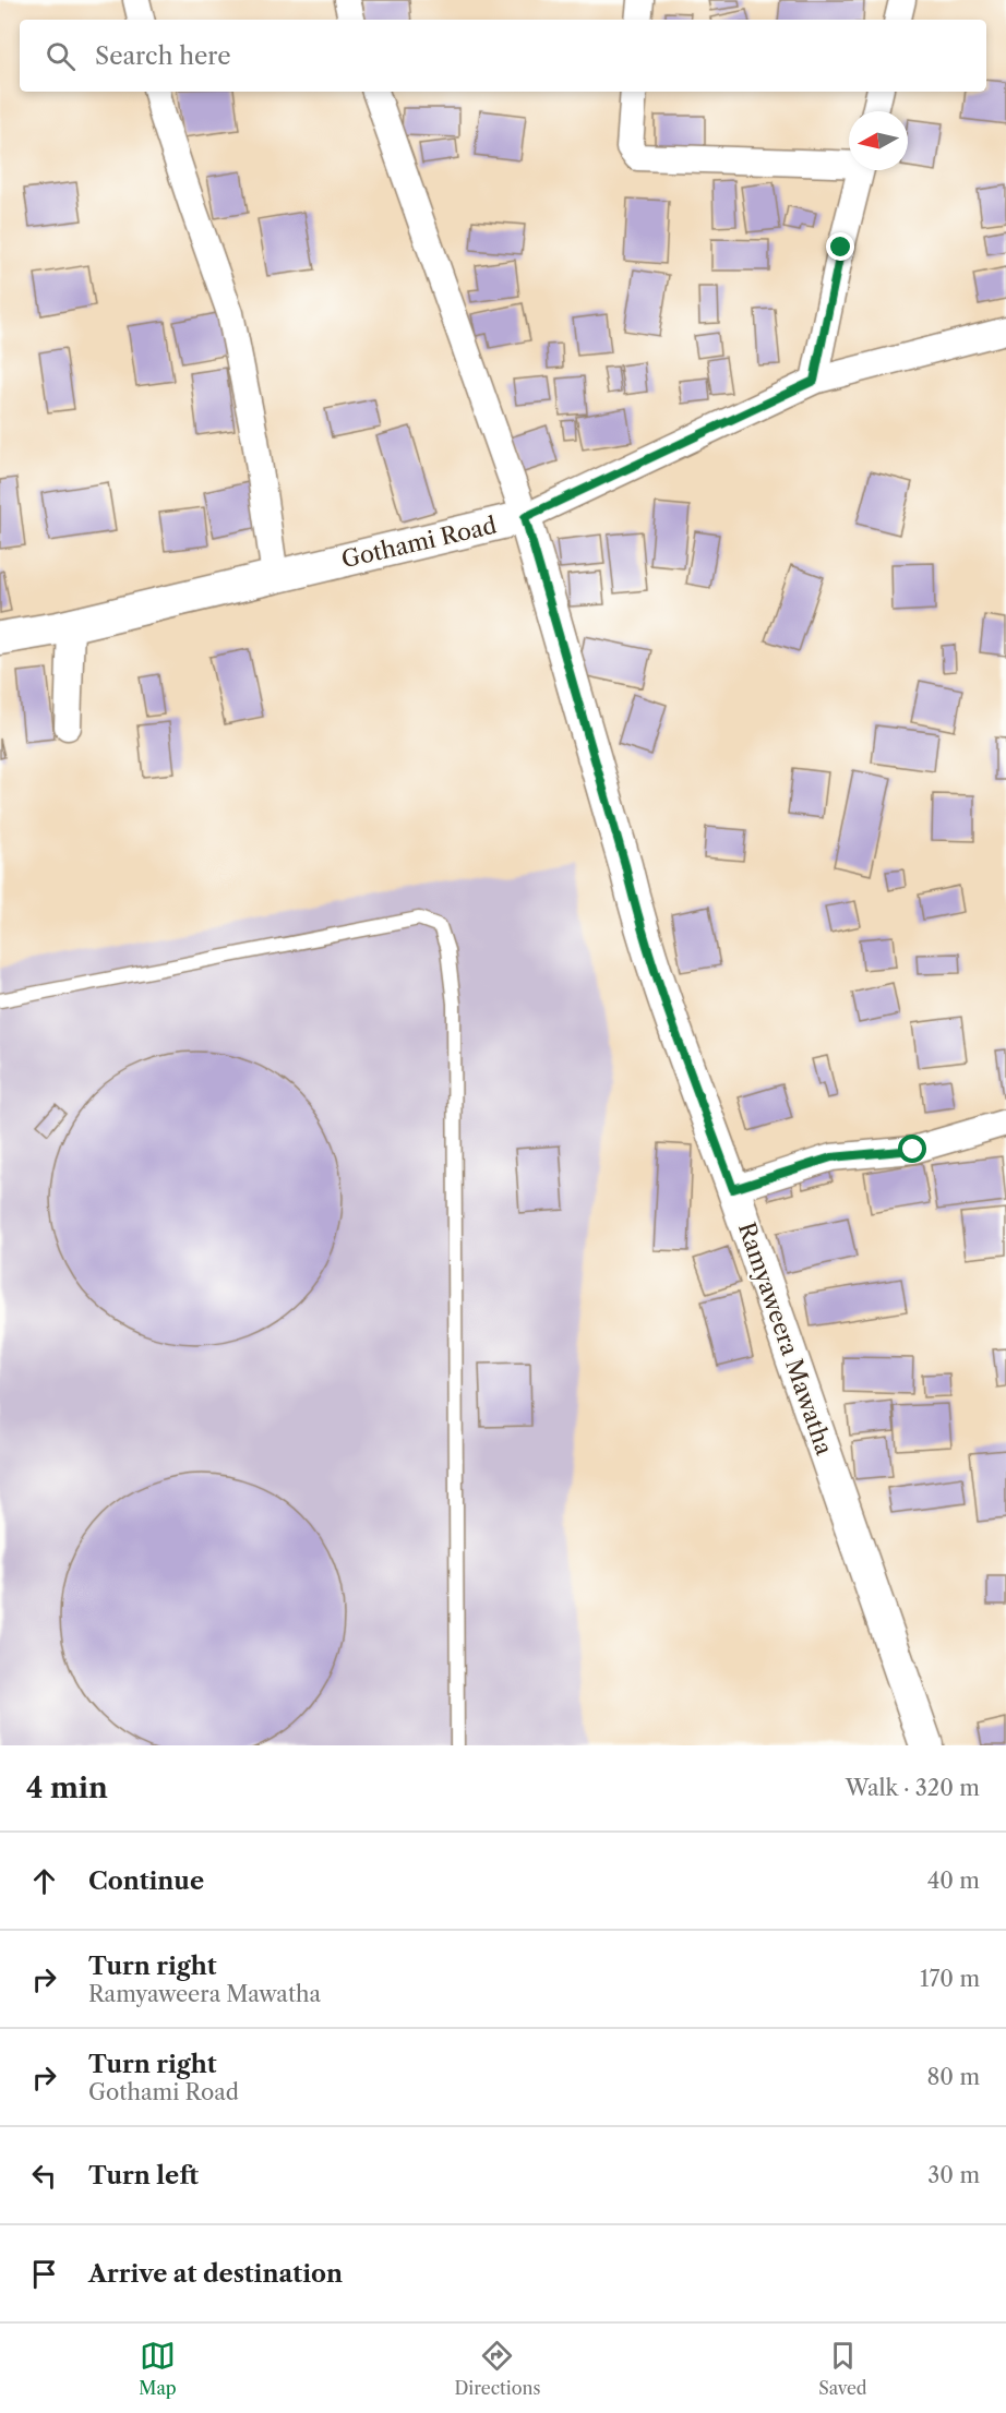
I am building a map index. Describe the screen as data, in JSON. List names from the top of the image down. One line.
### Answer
{"streets":{"street":["Gothami Road","Ramyaweera Mawatha"]},"crossings":[["Gothami Road","Ramyaweera Mawatha"]],"north":"left","page":{"search":"Search here","heading":["4 min","Walk · 320 m"],"list":[["Continue","40 m"],["Turn right","Ramyaweera Mawatha","170 m"],["Turn right","Gothami Road","80 m"],["Turn left","30 m"],"Arrive at destination"],"nav":["Map","Directions","Saved"]}}
